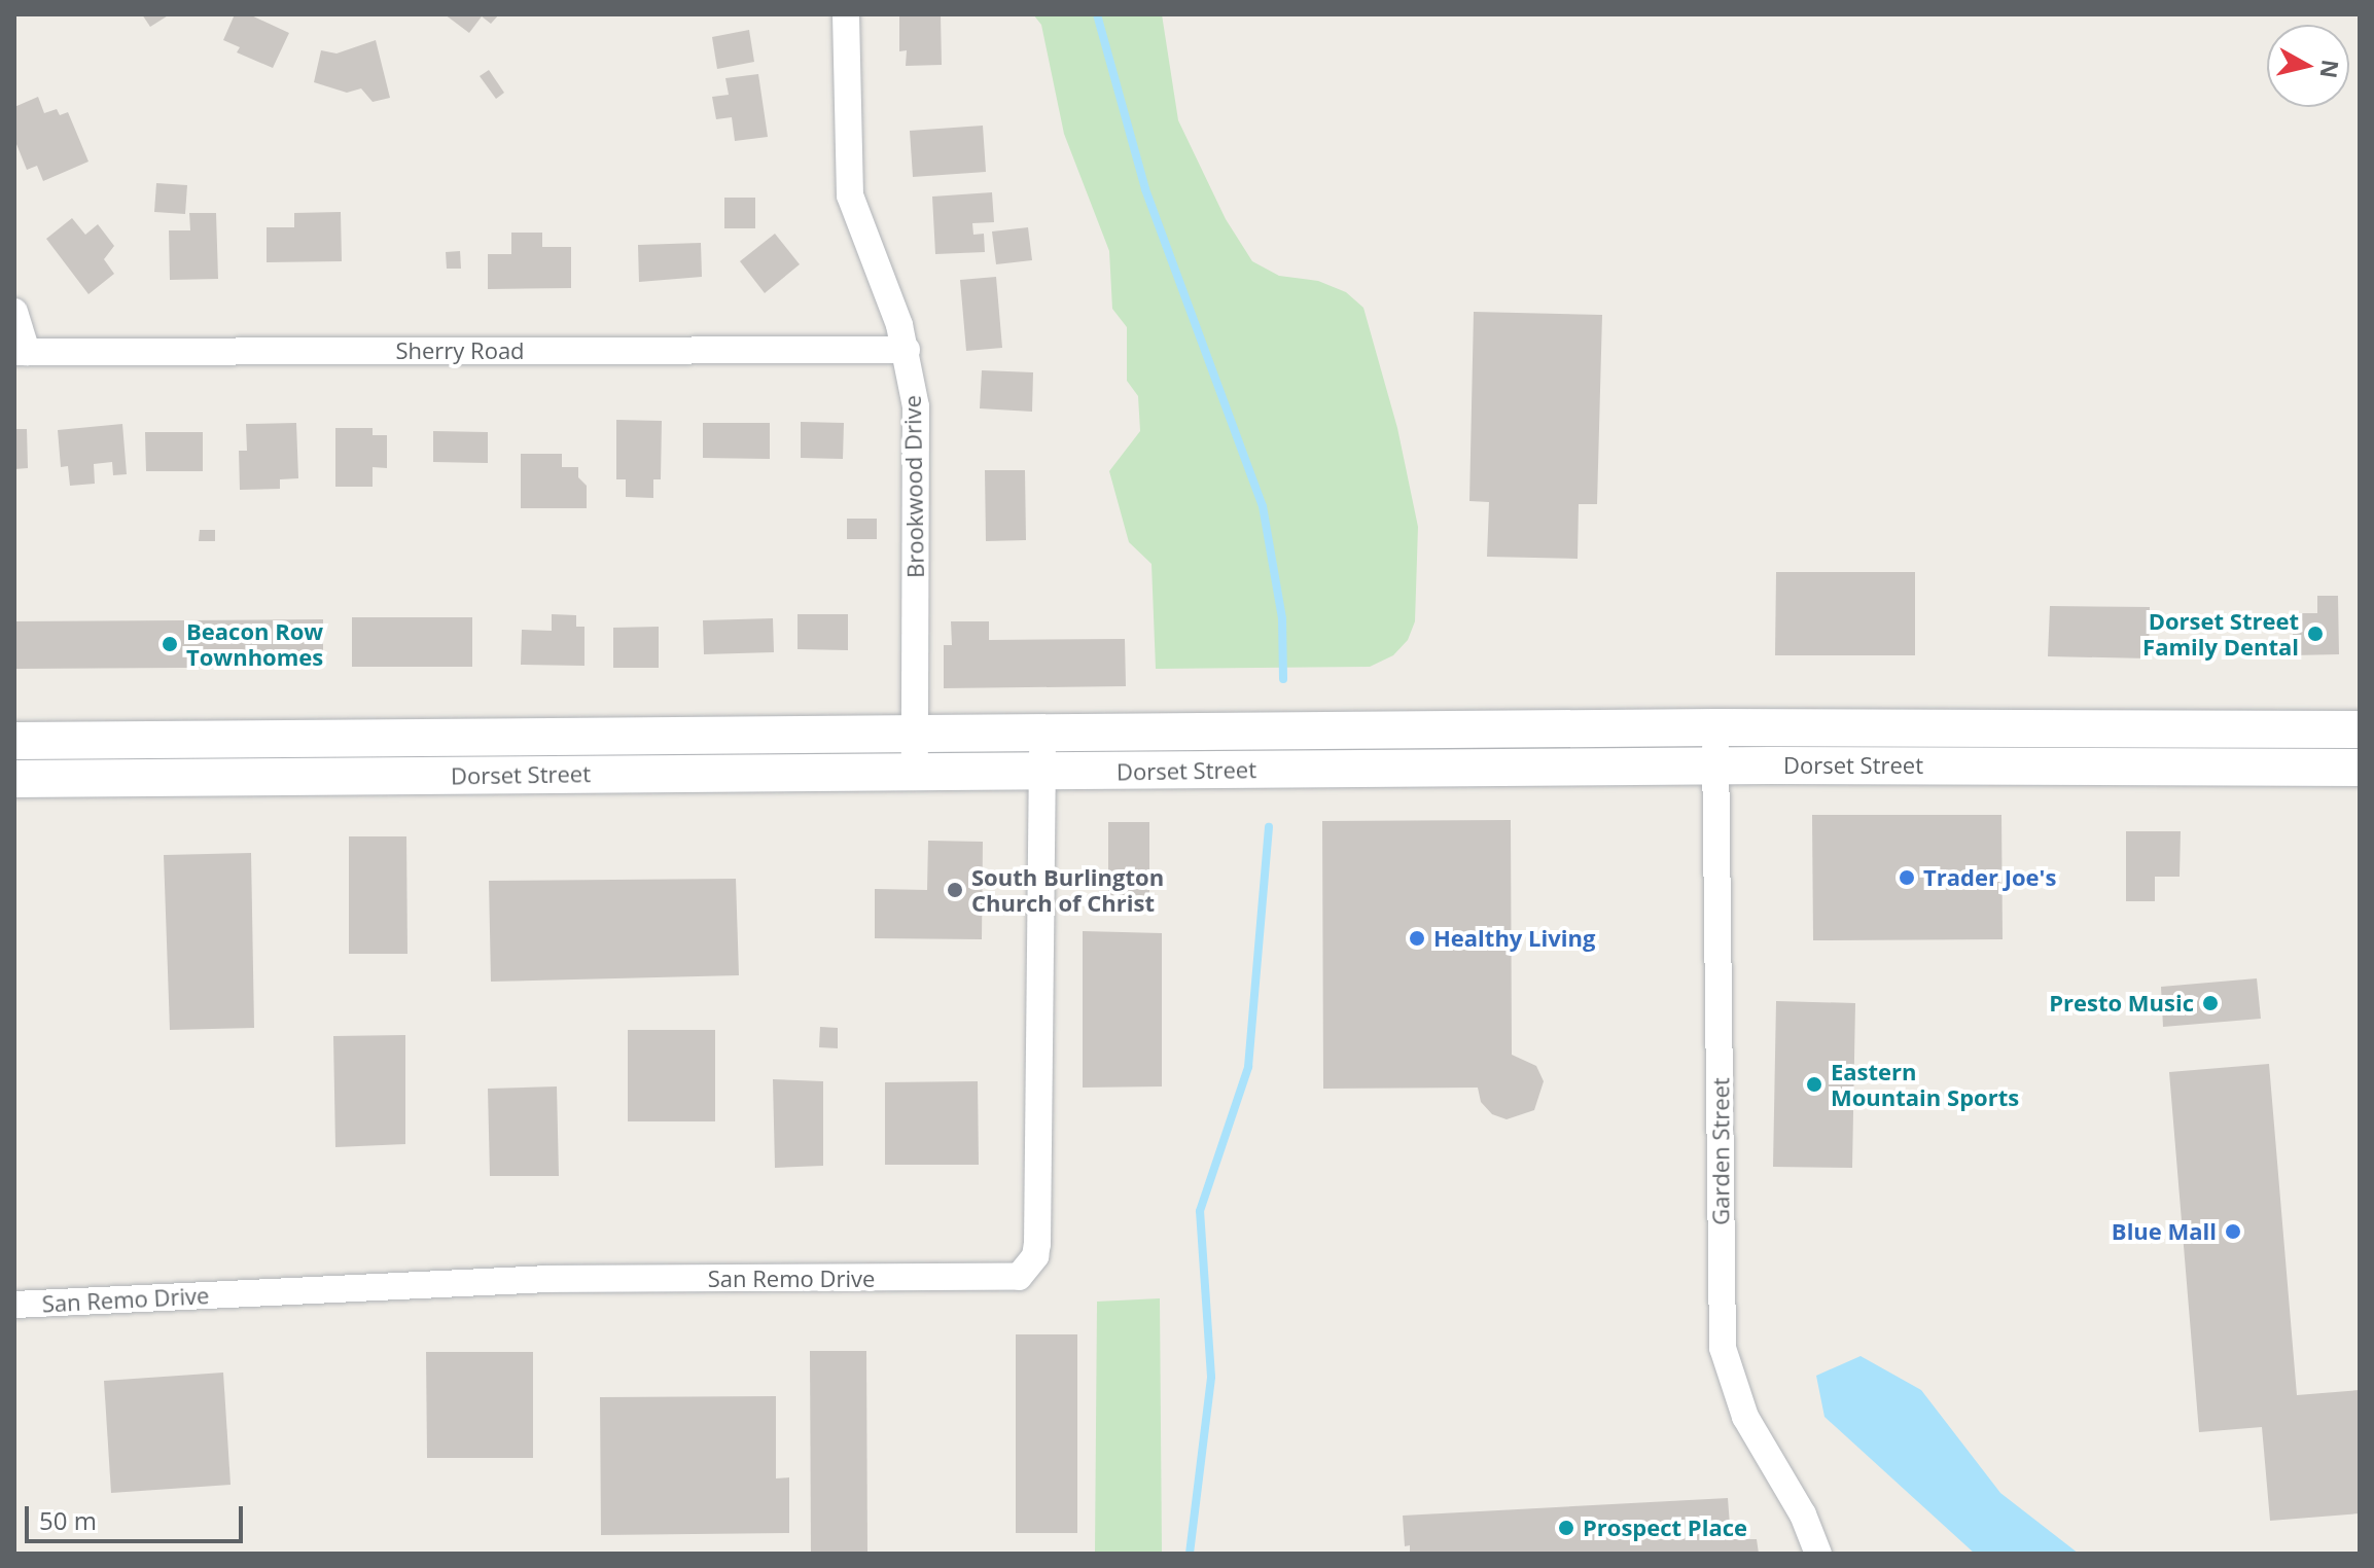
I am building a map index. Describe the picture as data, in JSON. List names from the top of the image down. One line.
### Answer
{"streets":{"main road":["Dorset Street"],"street":["Sherry Road","Brookwood Drive","Garden Street","San Remo Drive"]},"crossings":[["Sherry Road","Brookwood Drive"],["Brookwood Drive","Dorset Street"],["Dorset Street","Garden Street"],["Dorset Street","San Remo Drive"]],"places":["Dorset Street Family Dental","Beacon Row Townhomes","Trader Joe's","South Burlington Church of Christ","Healthy Living","Presto Music","Eastern Mountain Sports","Blue Mall","Prospect Place"],"scale_bar":"50 m","north":"right"}
